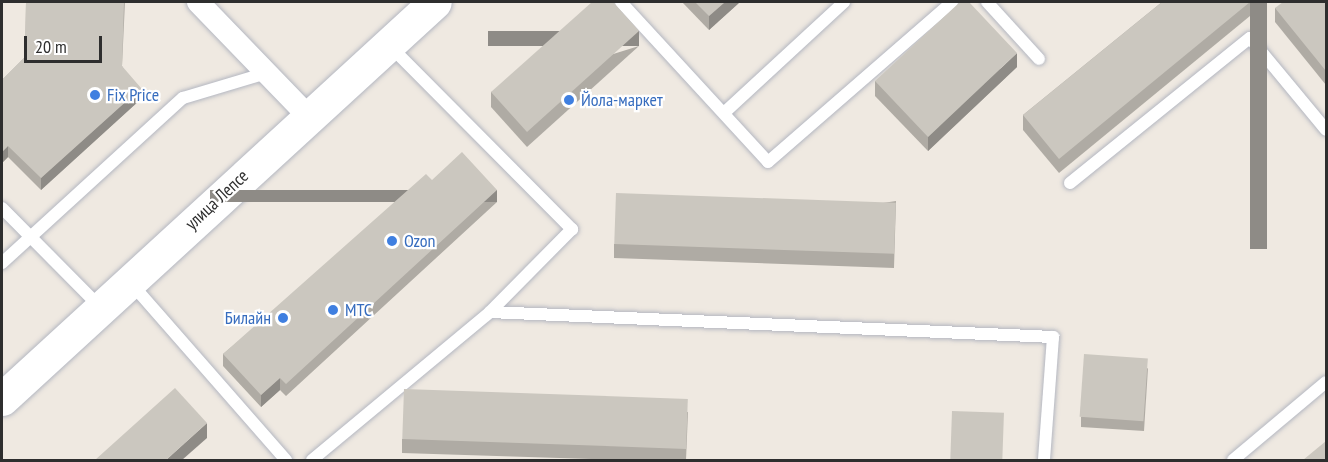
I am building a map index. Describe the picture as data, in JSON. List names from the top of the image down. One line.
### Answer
{"streets":{"main road":["улица Лепсе"]},"places":["Fix Price","Йола-маркет","Ozon","МТС","Билайн"],"scale_bar":"20 m"}
